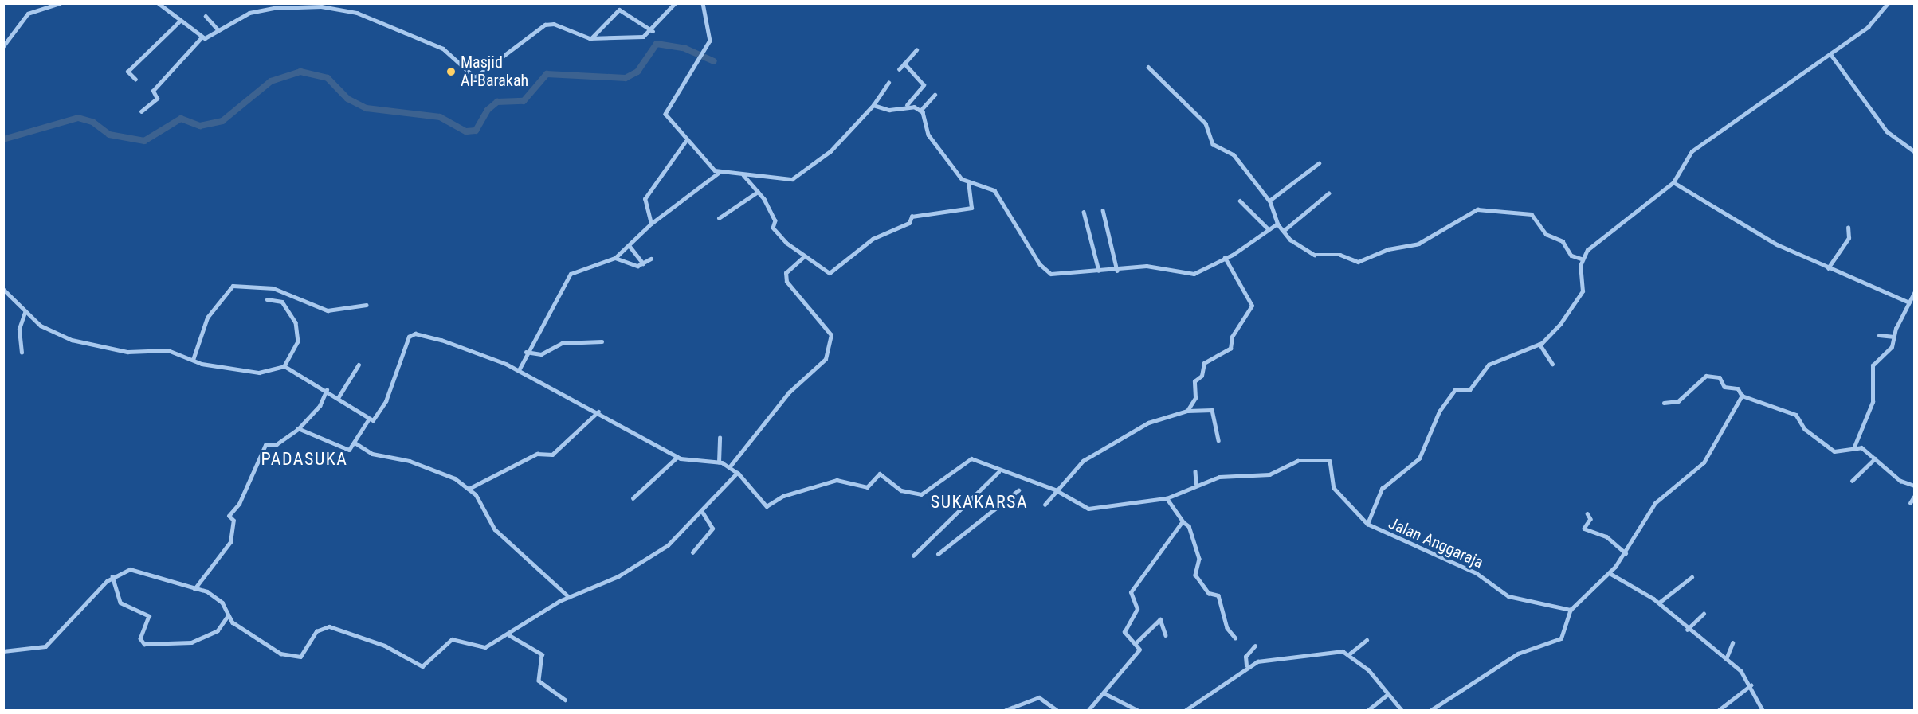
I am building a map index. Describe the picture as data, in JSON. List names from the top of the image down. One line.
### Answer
{"streets":{"street":["Jalan Anggaraja"]},"districts":["PADASUKA","SUKAKARSA"],"places":["Masjid Al-Barakah"]}
